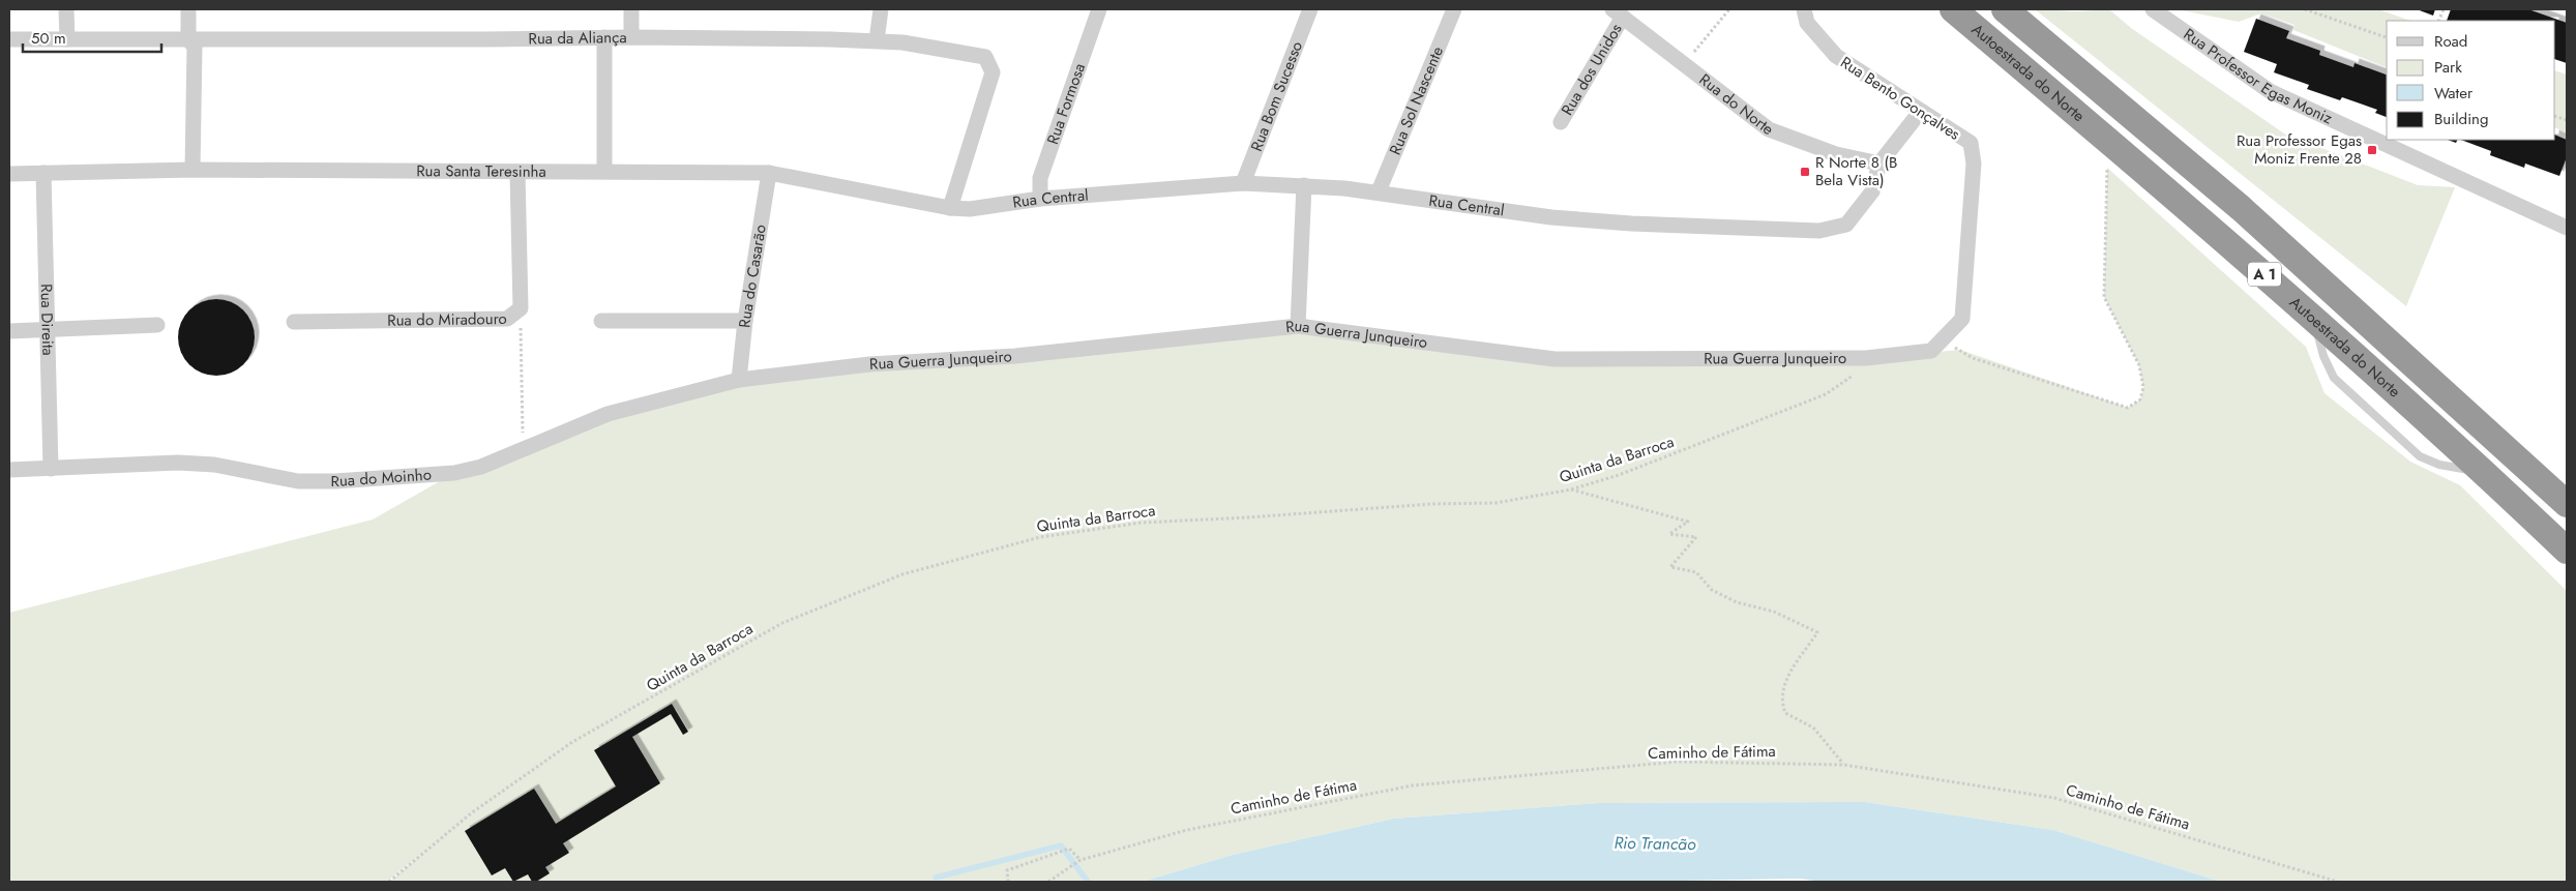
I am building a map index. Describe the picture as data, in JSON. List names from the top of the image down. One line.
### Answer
{"streets":{"highway":["Autoestrada do Norte","A 1"],"street":["Rua da Aliança","Rua dos Unidos","Rua Professor Egas Moniz","Rua Bom Sucesso","Rua Bento Gonçalves","Rua Sol Nascente","Rua Formosa","Rua do Norte","Rua Santa Teresinha","Rua Central","Rua do Casarão","Rua do Miradouro","Rua Direita","Rua Guerra Junqueiro","Rua do Moinho"],"path":["Quinta da Barroca","Caminho de Fátima"]},"crossings":[["Rua da Aliança","Rua Santa Teresinha"],["Rua da Aliança","Rua Central"],["Rua dos Unidos","Rua do Norte"],["Rua Bom Sucesso","Rua Central"],["Rua Bento Gonçalves","Rua Central"],["Rua Bento Gonçalves","Rua Guerra Junqueiro"],["Rua Sol Nascente","Rua Central"],["Rua Formosa","Rua Central"],["Rua do Norte","Rua Central"],["Rua Santa Teresinha","Rua Central"],["Rua Santa Teresinha","Rua do Casarão"],["Rua Santa Teresinha","Rua do Miradouro"],["Rua Santa Teresinha","Rua Direita"],["Rua do Casarão","Rua Guerra Junqueiro"],["Rua do Casarão","Rua do Moinho"],["Rua Direita","Rua do Moinho"],["Rua Guerra Junqueiro","Quinta da Barroca"],["Rua Guerra Junqueiro","Rua do Moinho"]],"water":["Rio Trancão"],"places":{"transit":["Rua Professor Egas Moniz Frente 28","R Norte 8 (B Bela Vista)"]},"legend":["Road","Park","Water","Building"],"scale_bar":"50 m"}
